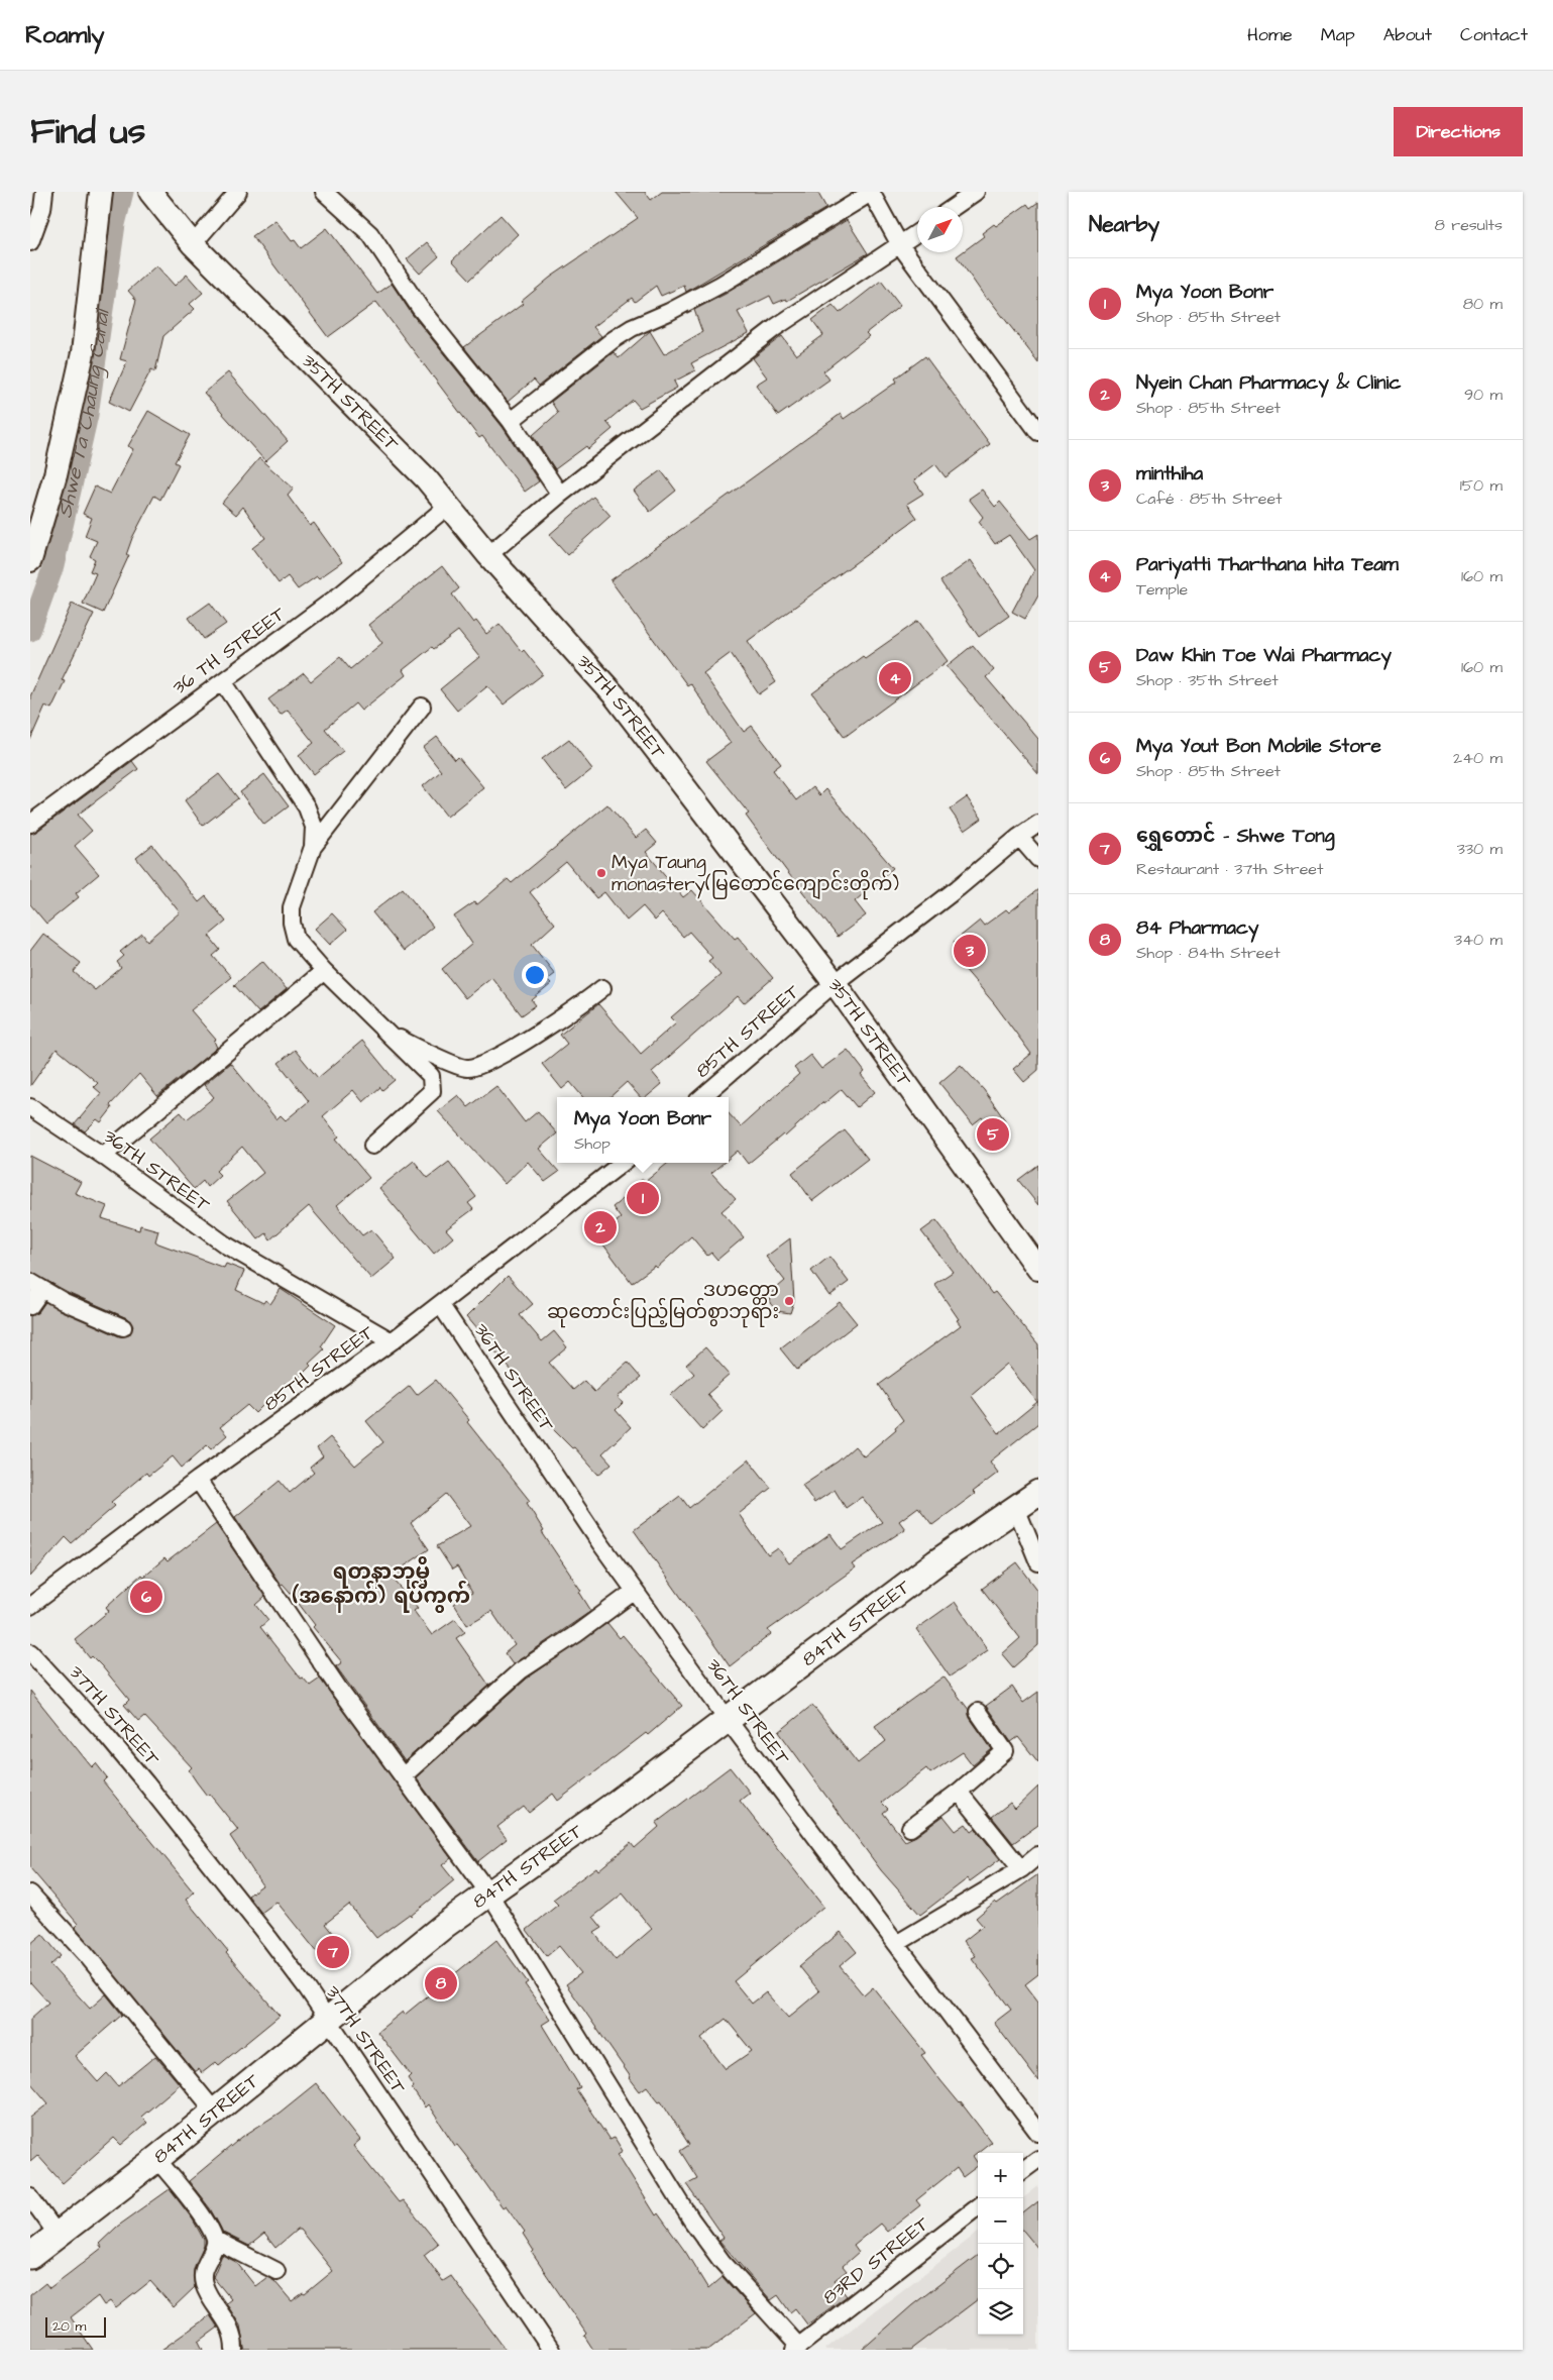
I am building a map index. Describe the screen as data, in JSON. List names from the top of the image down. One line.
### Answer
{"streets":{"main road":["35TH STREET","84TH STREET"],"street":["36 TH STREET","85TH STREET","36TH STREET","37TH STREET","83RD STREET"]},"crossings":[["35TH STREET","36 TH STREET"],["35TH STREET","85TH STREET"],["85TH STREET","36TH STREET"],["36TH STREET","84TH STREET"],["84TH STREET","37TH STREET"]],"districts":["ရတနာဘုမ္မိ (အနောက်) ရပ်ကွက်"],"water":["Shwe Ta Chaung Canal"],"places":["Mya Taung monastery(မြတောင်ကျောင်းတိုက်)","ဒဟတ္တော ဆုတောင်းပြည့်မြတ်စွာဘုရား"],"scale_bar":"20 m","north":"top right","page":{"header":"Roamly","nav":["Home","Map","About","Contact"],"title":"Find us","buttons":"Directions","heading":["Nearby","8 results"],"list":[{"mark":"1","name":"Mya Yoon Bonr","note":"Shop · 85th Street","value":"80 m"},{"mark":"2","name":"Nyein Chan Pharmacy & Clinic","note":"Shop · 85th Street","value":"90 m"},{"mark":"3","name":"minthiha","note":"Café · 85th Street","value":"150 m"},{"mark":"4","name":"Pariyatti Tharthana hita Team","note":"Temple","value":"160 m"},{"mark":"5","name":"Daw Khin Toe Wai Pharmacy","note":"Shop · 35th Street","value":"160 m"},{"mark":"6","name":"Mya Yout Bon Mobile Store","note":"Shop · 85th Street","value":"240 m"},{"mark":"7","name":"ရွှေတောင် - Shwe Tong","note":"Restaurant · 37th Street","value":"330 m"},{"mark":"8","name":"84 Pharmacy","note":"Shop · 84th Street","value":"340 m"}],"pins":["4","3","5","1","2","6","7","8"],"popup":["Mya Yoon Bonr","Shop"],"map_buttons":["+","−"],"scale":"20 m"}}
